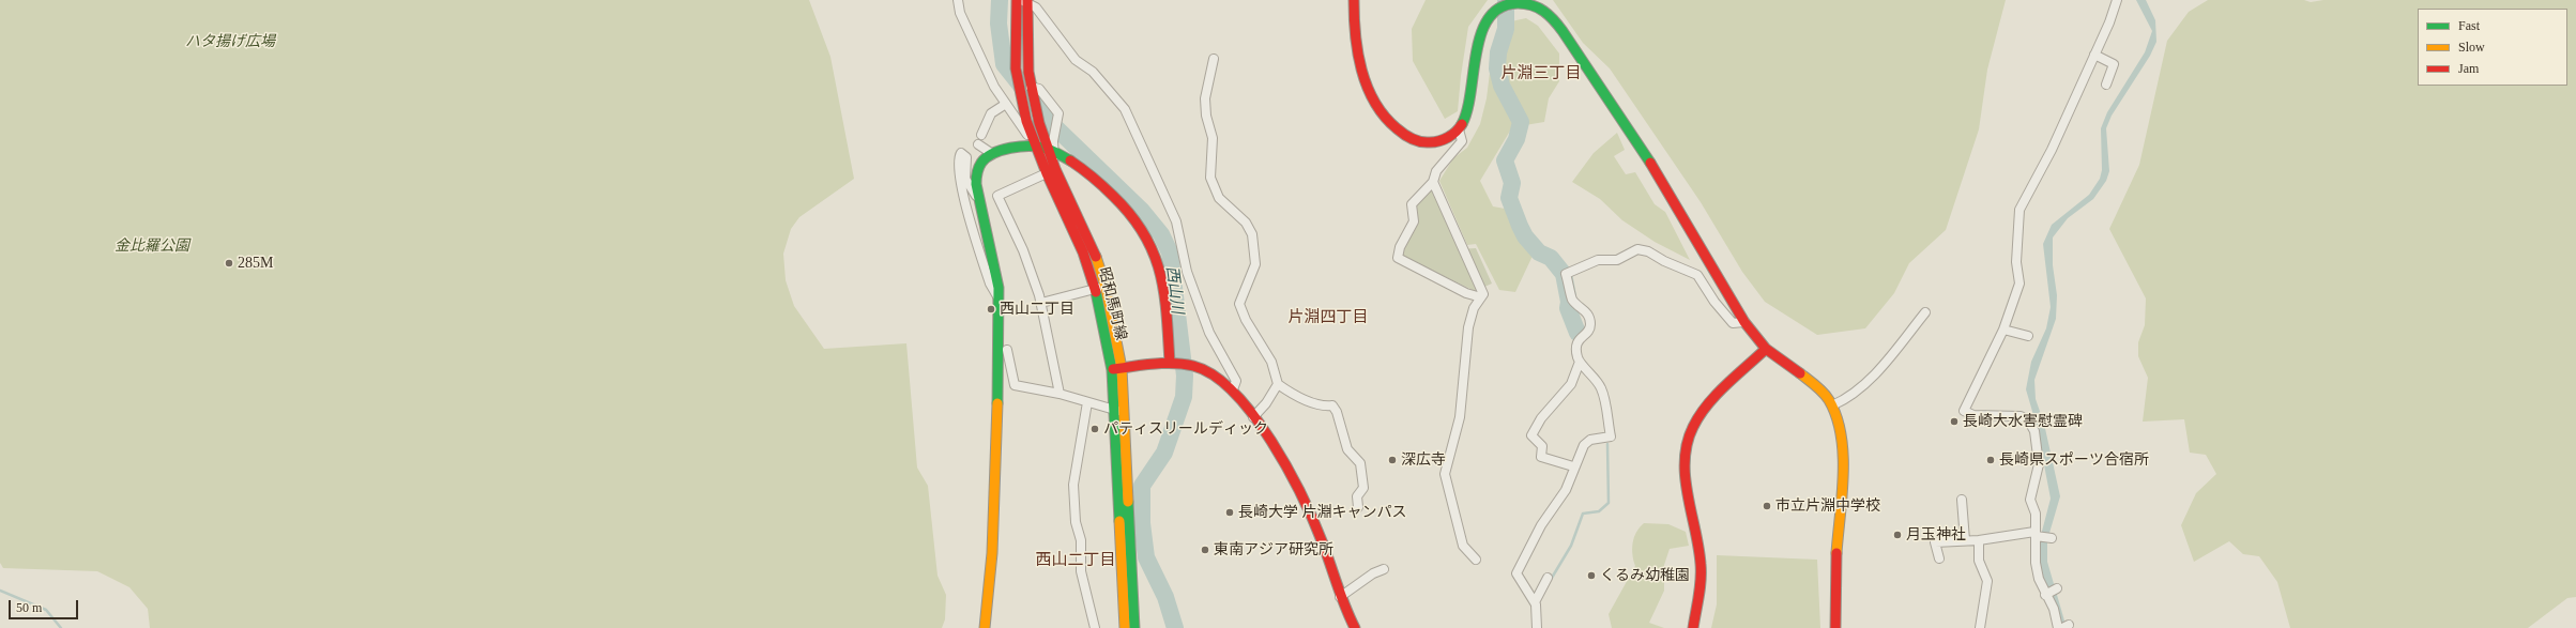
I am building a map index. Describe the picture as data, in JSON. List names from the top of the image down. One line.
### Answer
{"streets":{"street":["昭和馬町線"]},"districts":["片淵三丁目","片淵四丁目","西山二丁目"],"water":["西山川"],"parks":["ハタ揚げ広場","金比羅公園"],"places":["285M","西山二丁目","長崎大水害慰霊碑","パティスリールディック","深広寺","長崎県スポーツ合宿所","市立片淵中学校","長崎大学 片淵キャンパス","月玉神社","東南アジア研究所","くるみ幼稚園"],"legend":["Fast","Slow","Jam"],"scale_bar":"50 m"}
